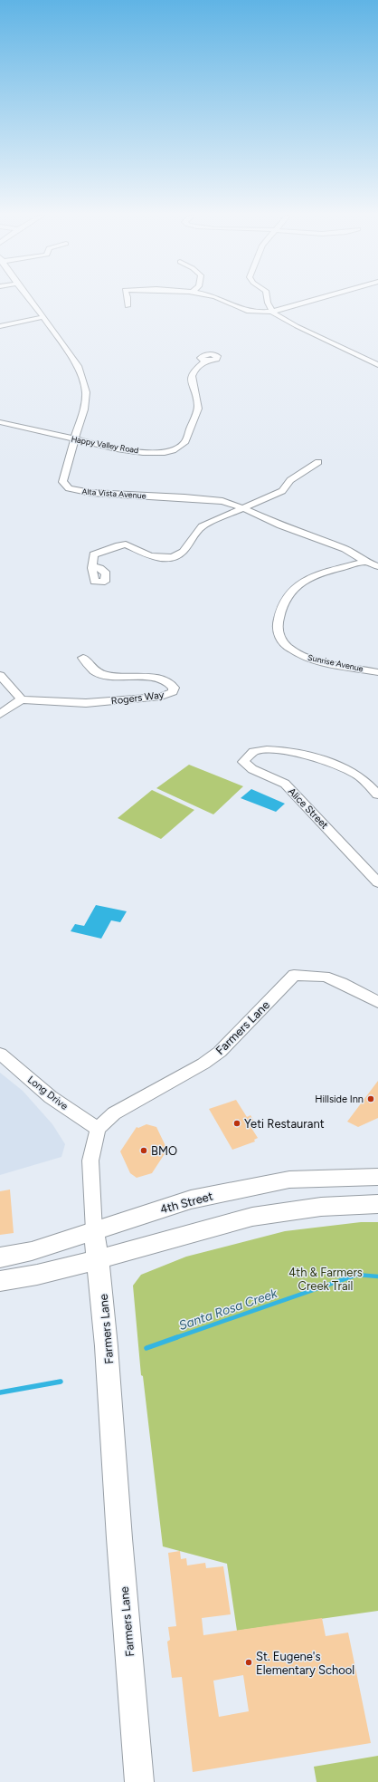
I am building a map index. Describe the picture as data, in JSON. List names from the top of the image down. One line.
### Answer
{"streets":{"main road":["Farmers Lane","4th Street"],"street":["Happy Valley Road","Alta Vista Avenue","Sunrise Avenue","Rogers Way","Alice Street","Long Drive"]},"crossings":[["Happy Valley Road","Alta Vista Avenue"],["Alta Vista Avenue","Sunrise Avenue"],["Farmers Lane","Long Drive"],["Farmers Lane","4th Street"]],"water":["Santa Rosa Creek"],"parks":["4th & Farmers Creek Trail"],"places":["Hillside Inn","Yeti Restaurant","BMO","St. Eugene's Elementary School"]}
